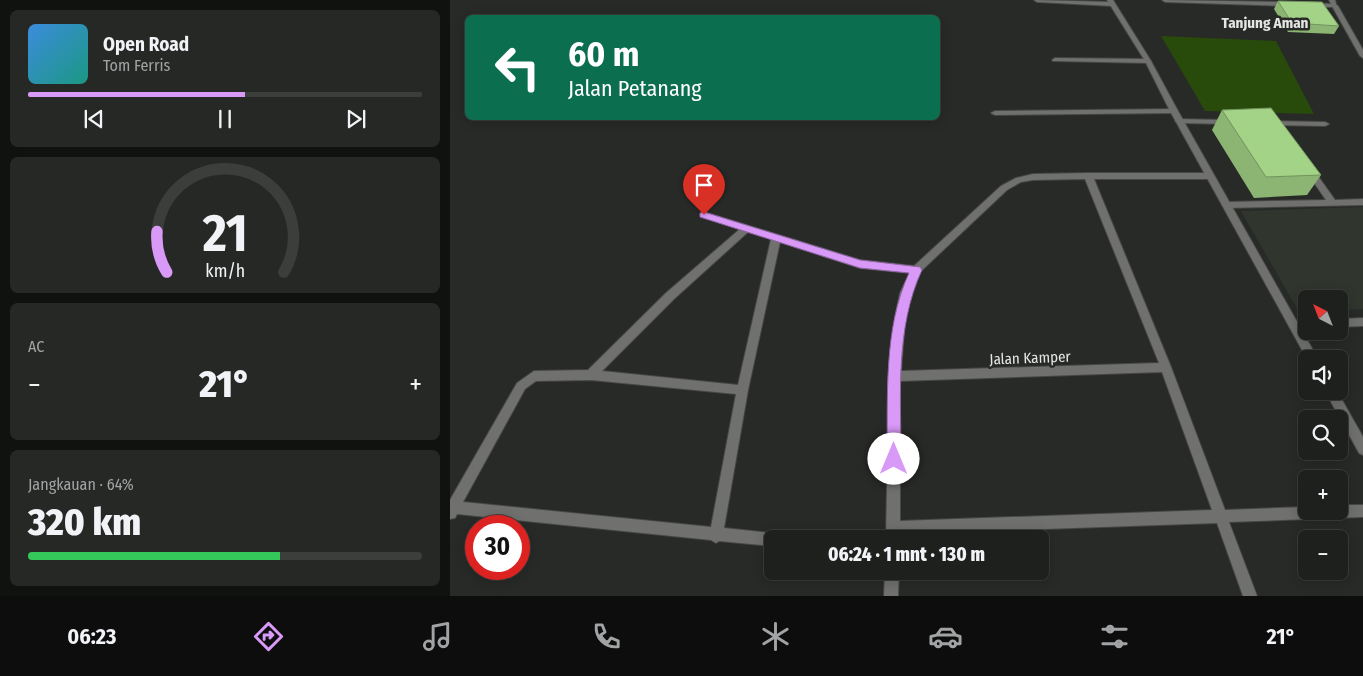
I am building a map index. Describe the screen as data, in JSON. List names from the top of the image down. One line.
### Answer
{"streets":{"street":["Jalan Kamper"]},"districts":["Tanjung Aman"],"north":"top left","page":{"turn":["60 m","Jalan Petanang"],"song":["Open Road","Tom Ferris"],"map_buttons":["+","−"],"tile":["AC",["Jangkauan · 64%","320 km"]],"heat":["−","21°","+"],"limit":"30","trip":"06:24 · 1 mnt · 130 m","tabs":["06:23","21°"],"gauge":["21","km/h"]}}
